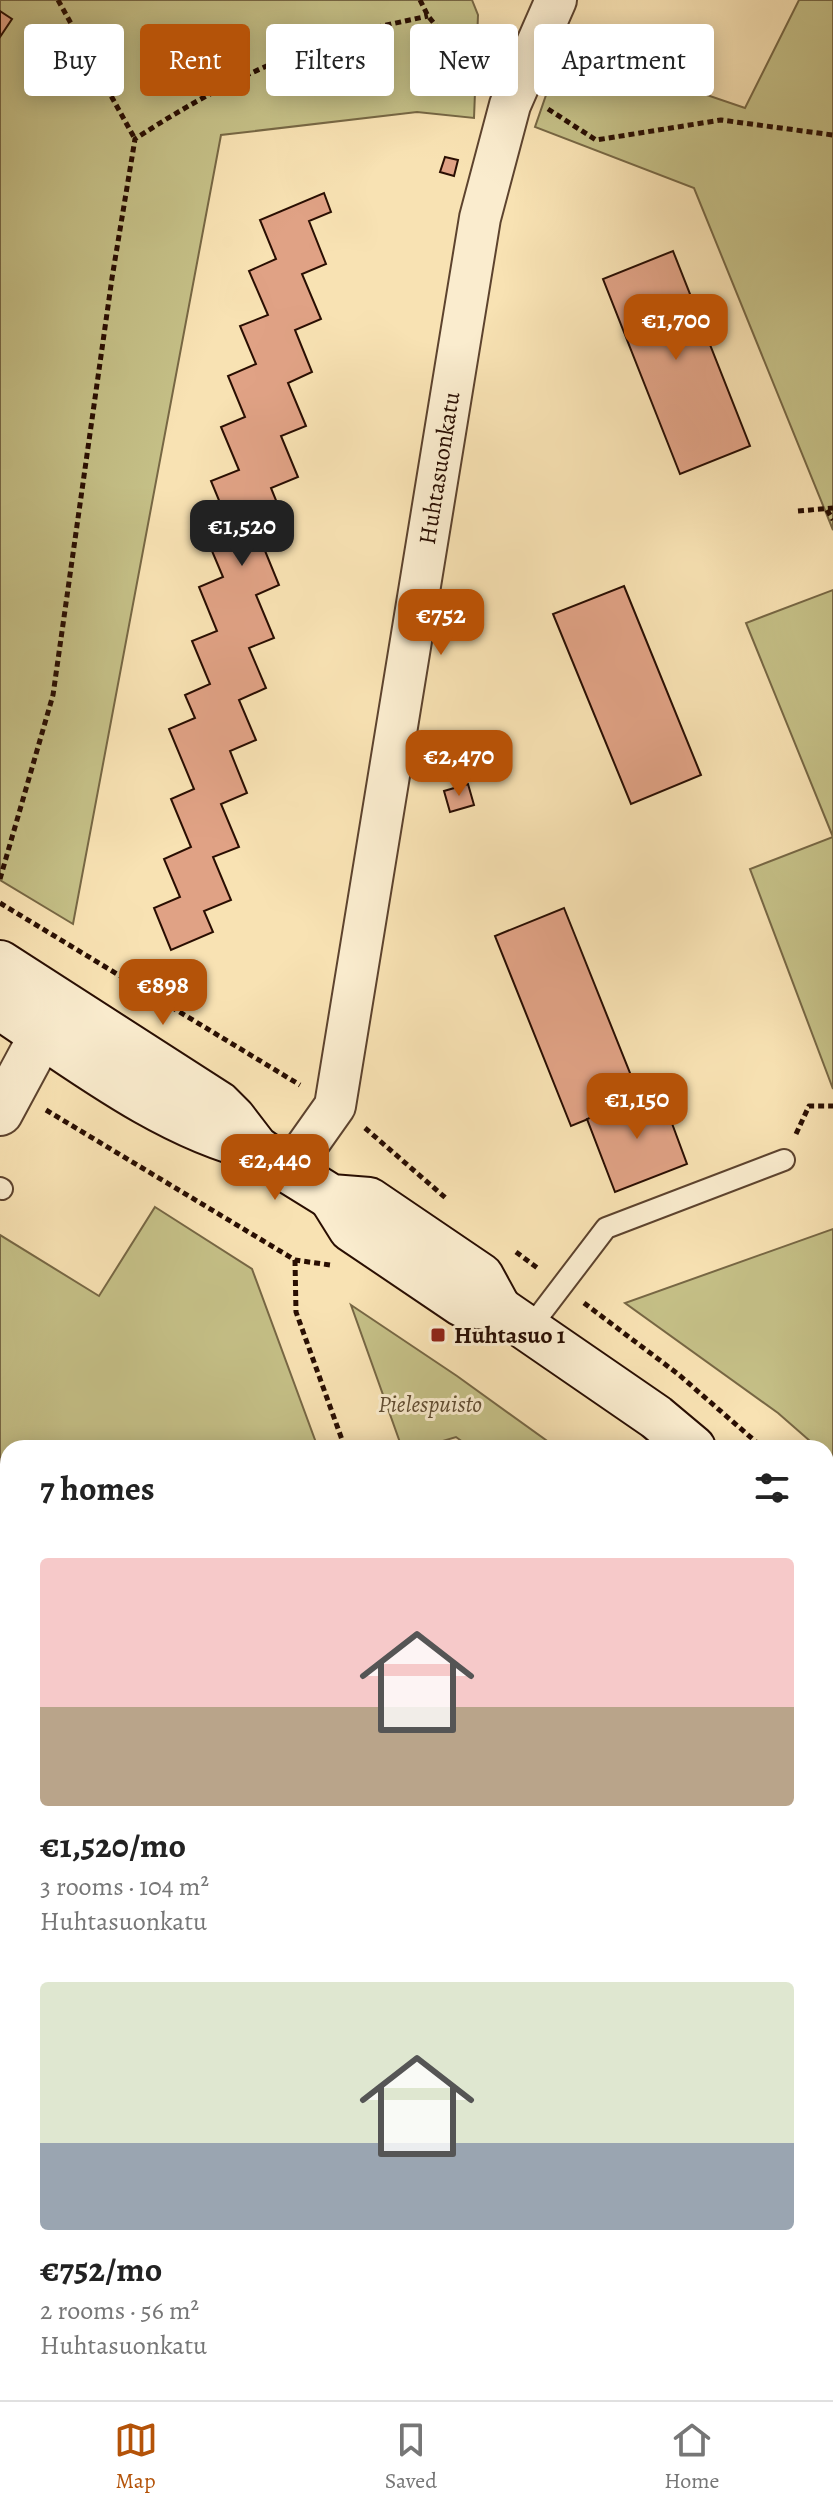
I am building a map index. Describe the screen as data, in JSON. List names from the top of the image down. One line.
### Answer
{"streets":{"street":["Huhtasuonkatu"]},"parks":["Pielespuisto"],"places":{"transit":["Huhtasuo 1"]},"page":{"chip":["Buy","Rent","Filters","New","Apartment"],"price":["€1,700","€1,520","€752","€2,470","€898","€1,150","€2,440"],"heading":"7 homes","list":[{"name":"€1,520/mo","note":"3 rooms · 104 m² · Huhtasuonkatu"},{"name":"€752/mo","note":"2 rooms · 56 m² · Huhtasuonkatu"}],"tabs":["Map","Saved","Home"]}}
